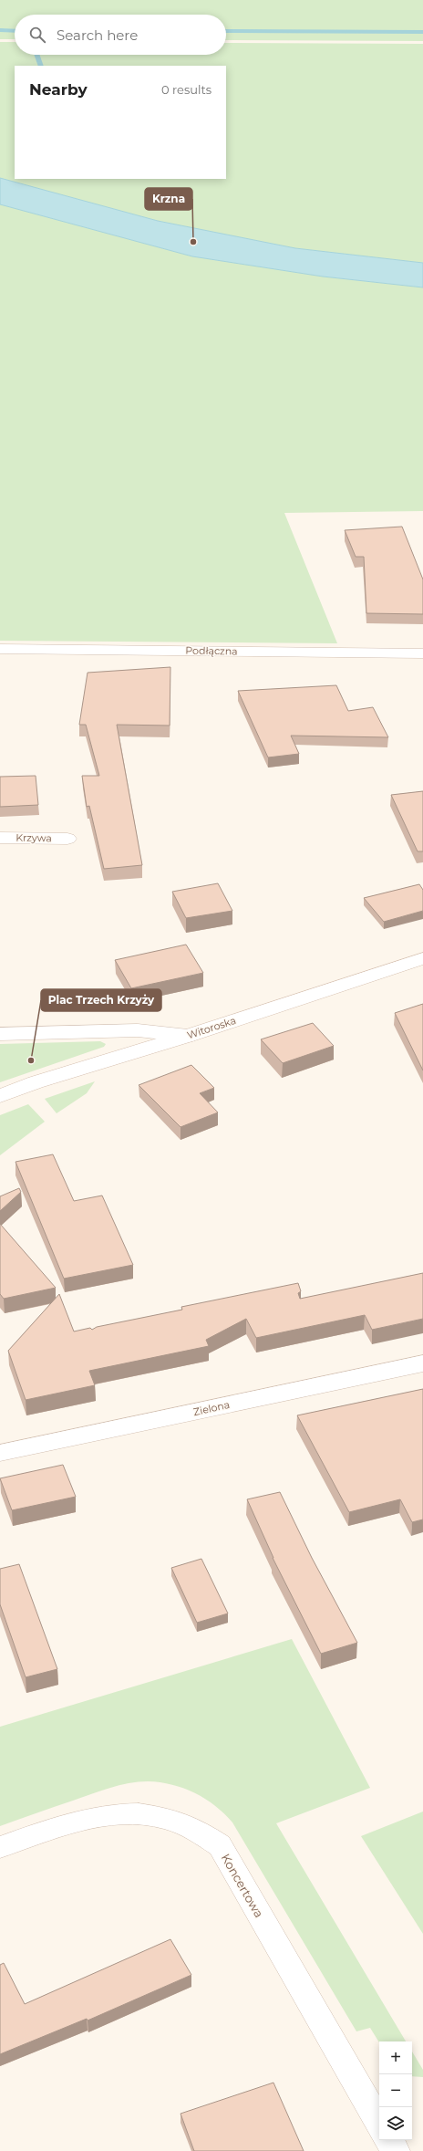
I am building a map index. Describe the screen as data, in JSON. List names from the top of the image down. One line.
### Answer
{"streets":{"street":["Podłączna","Krzywa","Witoroska","Zielona","Koncertowa"]},"places":["Krzna","Plac Trzech Krzyży"],"page":{"search":"Search here","heading":["Nearby","0 results"],"map_buttons":["+","−"]}}
